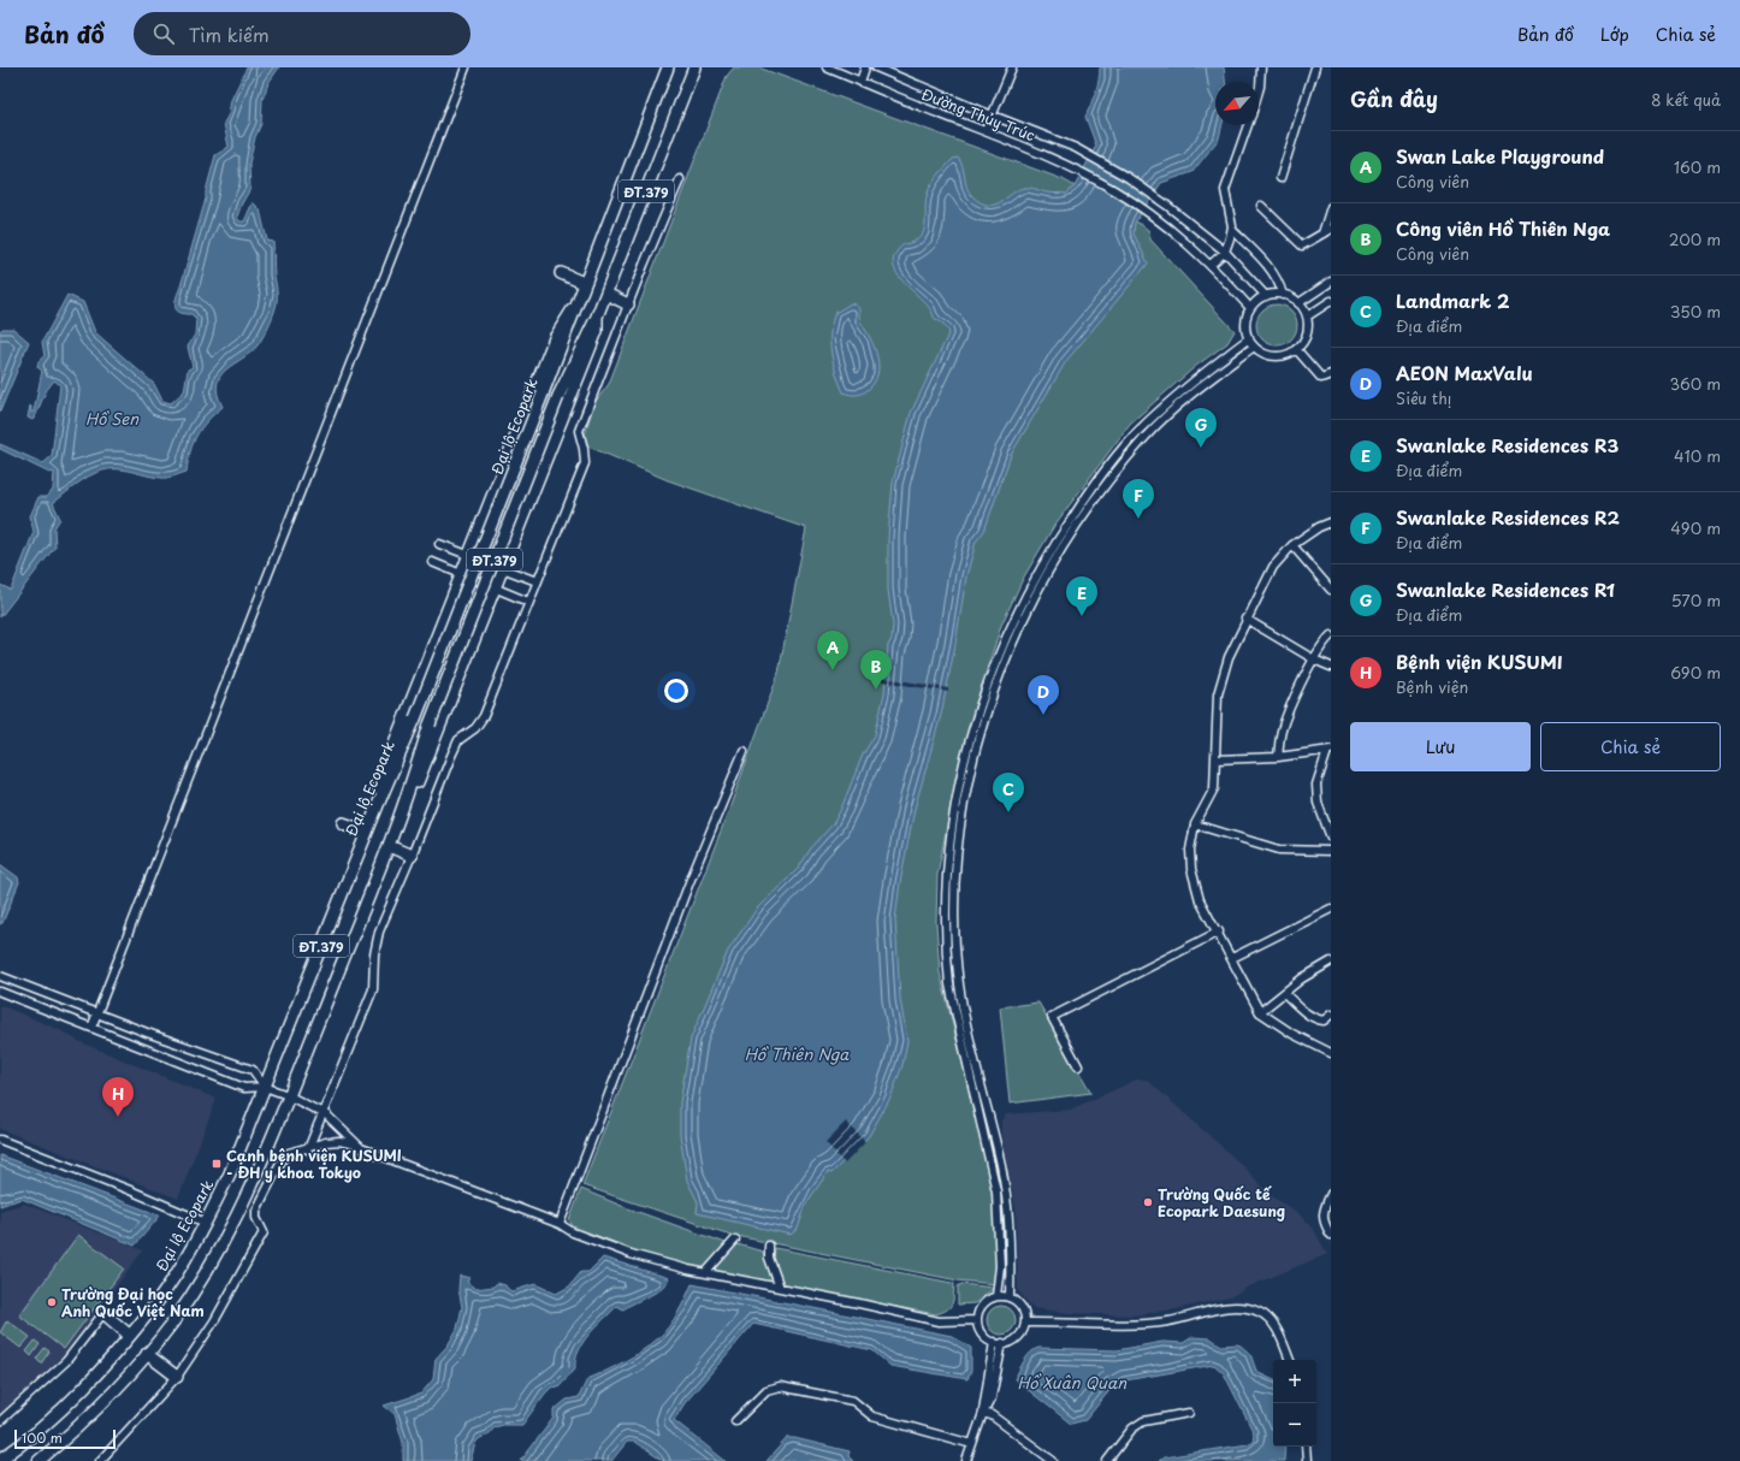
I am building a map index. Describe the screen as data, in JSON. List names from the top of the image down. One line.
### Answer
{"streets":{"highway":["ĐT.379","Đại lộ Ecopark"],"street":["Đường Thủy Trúc"]},"water":["Hồ Sen","Hồ Thiên Nga","Hồ Xuân Quan"],"places":{"transit":["Cạnh bệnh viện KUSUMI - ĐH y khoa Tokyo"],"other":["Trường Quốc tế Ecopark Daesung","Trường Đại học Anh Quốc Việt Nam"]},"scale_bar":"100 m","north":"bottom left","page":{"header":"Bản đồ","search":"Tìm kiếm","nav":["Bản đồ","Lớp","Chia sẻ"],"heading":["Gần đây","8 kết quả"],"list":[{"mark":"A","name":"Swan Lake Playground","note":"Công viên","value":"160 m"},{"mark":"B","name":"Công viên Hồ Thiên Nga","note":"Công viên","value":"200 m"},{"mark":"C","name":"Landmark 2","note":"Địa điểm","value":"350 m"},{"mark":"D","name":"AEON MaxValu","note":"Siêu thị","value":"360 m"},{"mark":"E","name":"Swanlake Residences R3","note":"Địa điểm","value":"410 m"},{"mark":"F","name":"Swanlake Residences R2","note":"Địa điểm","value":"490 m"},{"mark":"G","name":"Swanlake Residences R1","note":"Địa điểm","value":"570 m"},{"mark":"H","name":"Bệnh viện KUSUMI","note":"Bệnh viện","value":"690 m"}],"pins":["G","F","E","A","B","D","C","H"],"buttons":["Lưu","Chia sẻ"],"map_buttons":["+","−"],"scale":"100 m"}}
